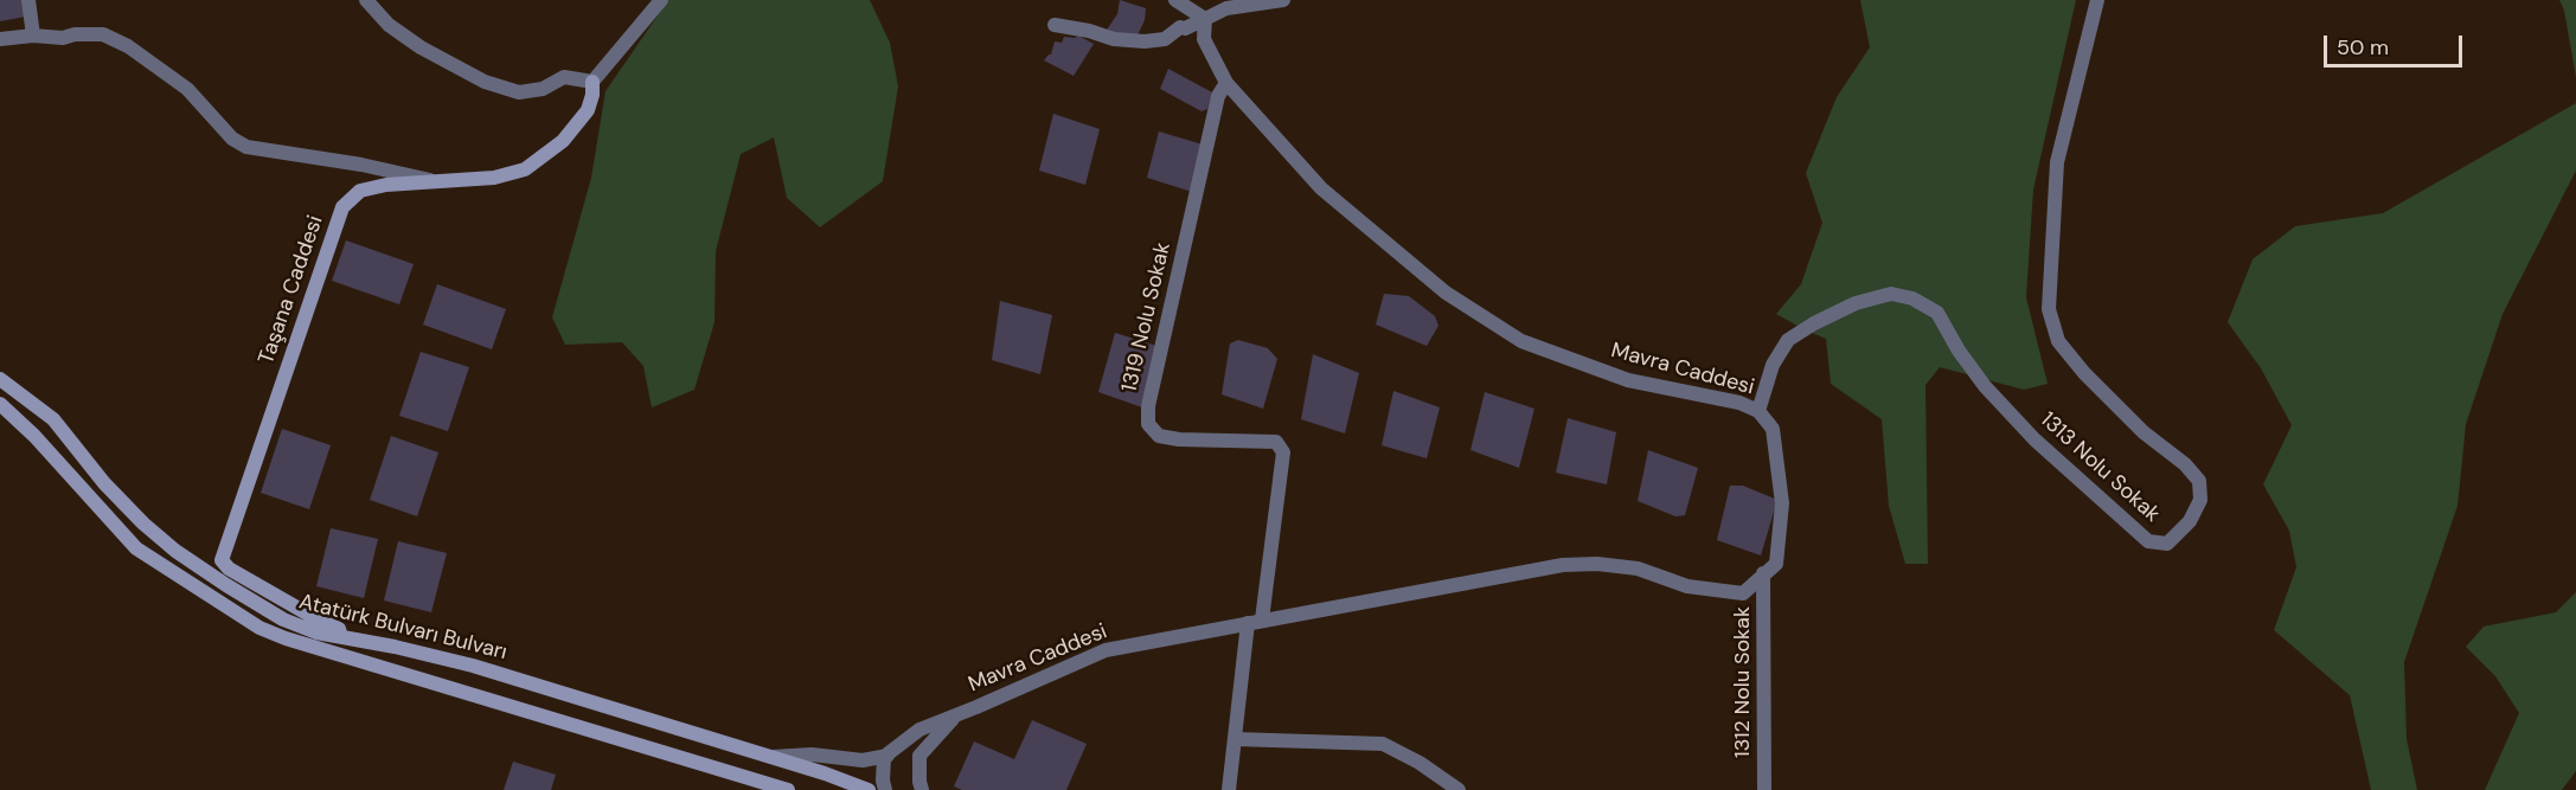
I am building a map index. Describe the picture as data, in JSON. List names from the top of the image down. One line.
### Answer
{"streets":{"street":["Taşana Caddesi","1319 Nolu Sokak","Mavra Caddesi","1313 Nolu Sokak","Atatürk Bulvarı Bulvarı","1312 Nolu Sokak"]},"crossings":[["Taşana Caddesi","Atatürk Bulvarı Bulvarı"],["1319 Nolu Sokak","Mavra Caddesi"],["Mavra Caddesi","1313 Nolu Sokak"],["Mavra Caddesi","1312 Nolu Sokak"]],"scale_bar":"50 m"}
